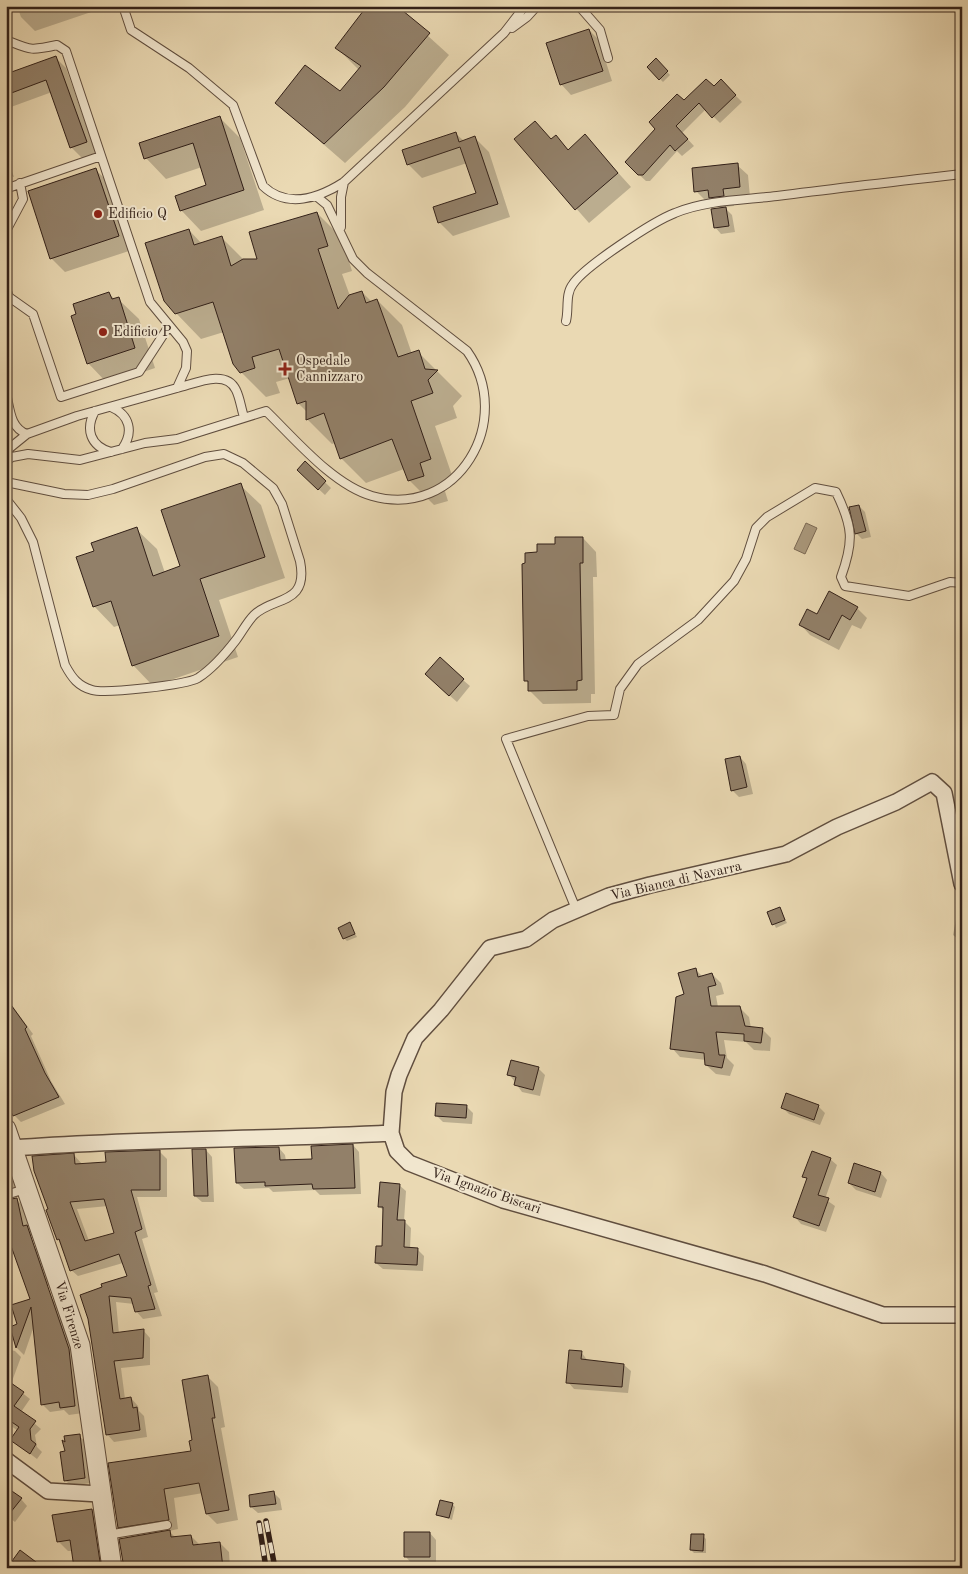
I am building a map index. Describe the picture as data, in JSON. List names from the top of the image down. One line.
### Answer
{"streets":{"street":["Via Bianca di Navarra","Via Ignazio Biscari","Via Firenze"]},"crossings":[["Via Bianca di Navarra","Via Ignazio Biscari"]],"places":{"other":["Edificio Q","Edificio P"],"health":["Ospedale Cannizzaro"]}}
